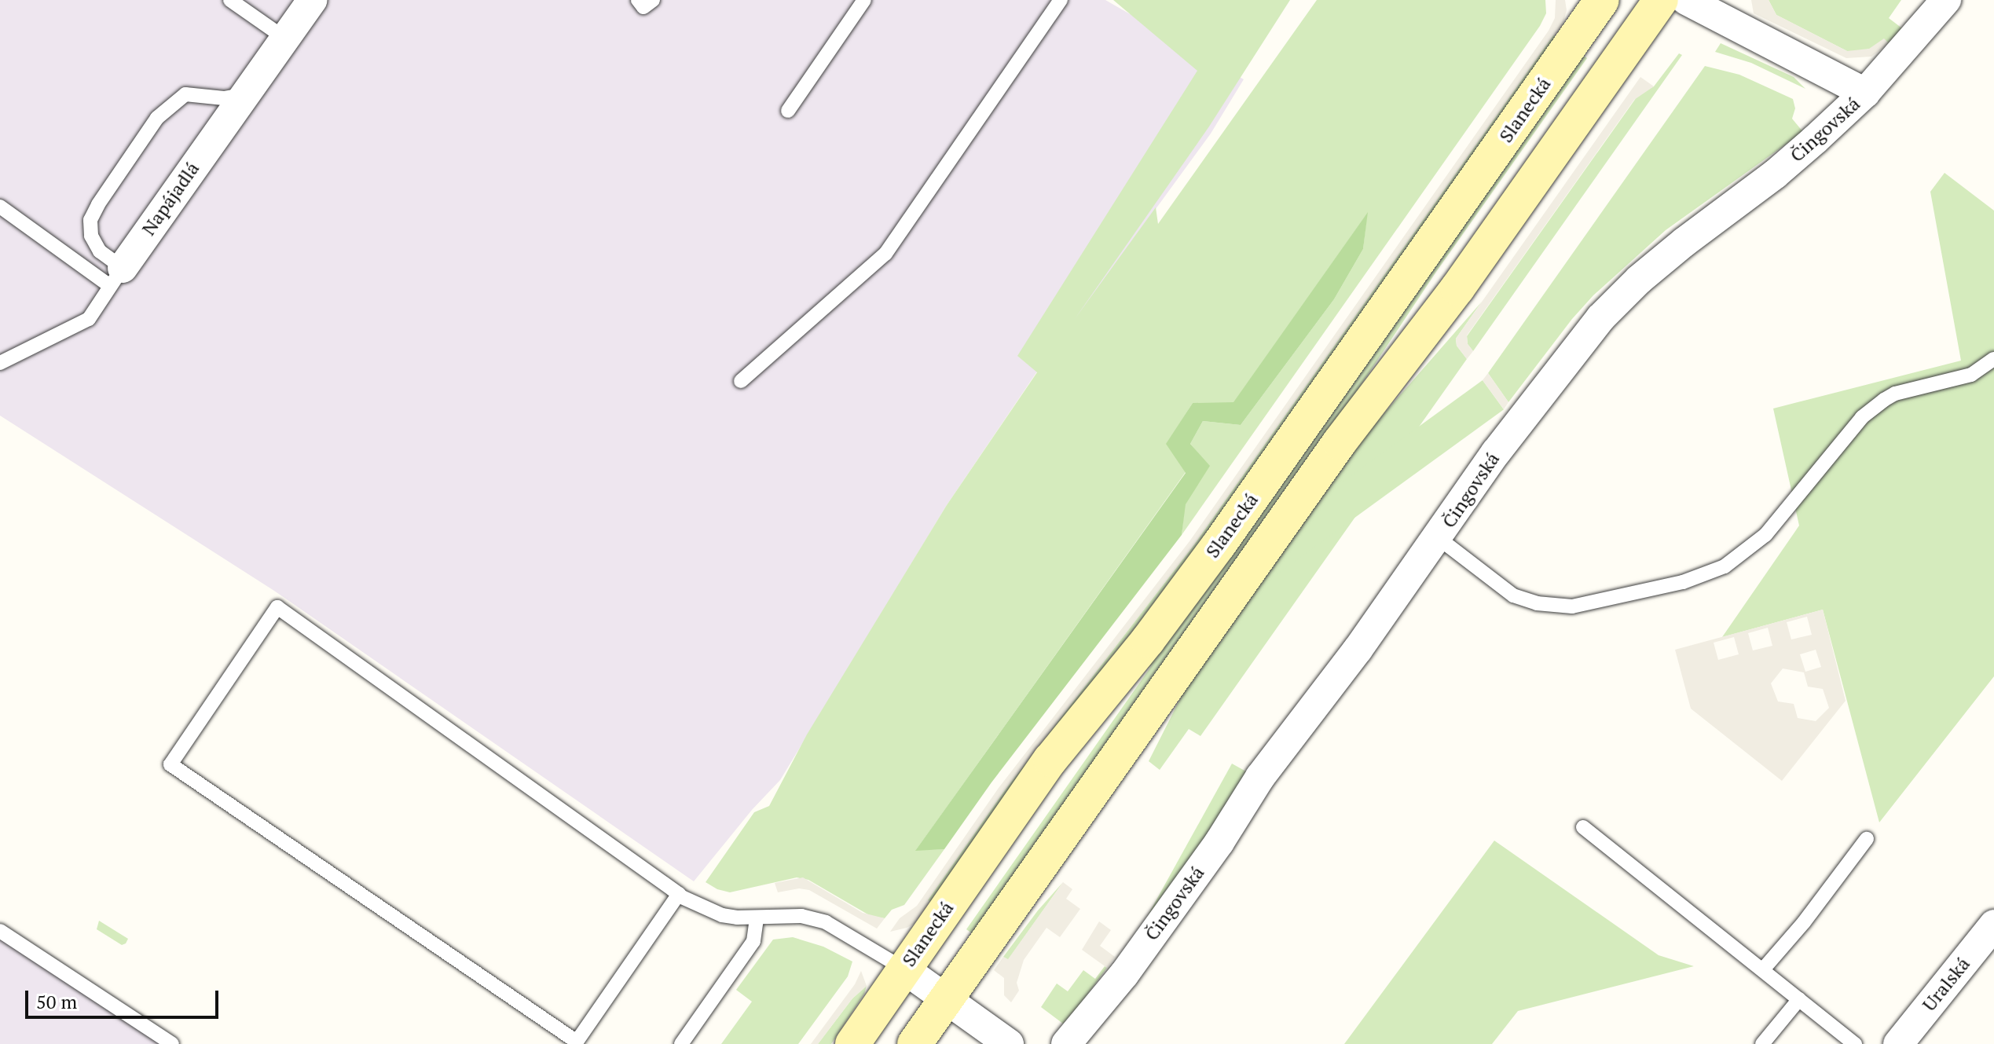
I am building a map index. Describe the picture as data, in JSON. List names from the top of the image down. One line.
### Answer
{"streets":{"main road":["Slanecká"],"street":["Čingovská","Napájadlá","Uralská"]},"scale_bar":"50 m"}
